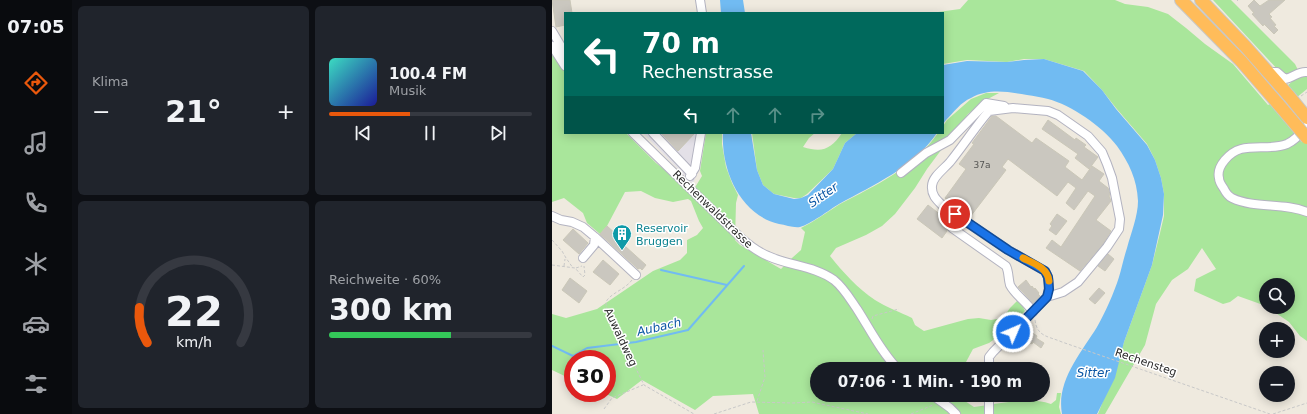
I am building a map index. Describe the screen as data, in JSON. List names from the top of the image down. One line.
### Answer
{"streets":{"street":["Rechenwaldstrasse"],"path":["Auwaldweg","Rechensteg"]},"water":["Sitter","Aubach"],"places":{"building":["Reservoir Bruggen"]},"house_numbers":["37a"],"page":{"tabs":"07:05","tile":["Klima",["Reichweite · 60%","300 km"]],"turn":["70 m","Rechenstrasse"],"song":["100.4 FM","Musik"],"heat":["−","21°","+"],"map_buttons":["+","−"],"limit":"30","trip":"07:06 · 1 Min. · 190 m","gauge":["22","km/h"]}}
